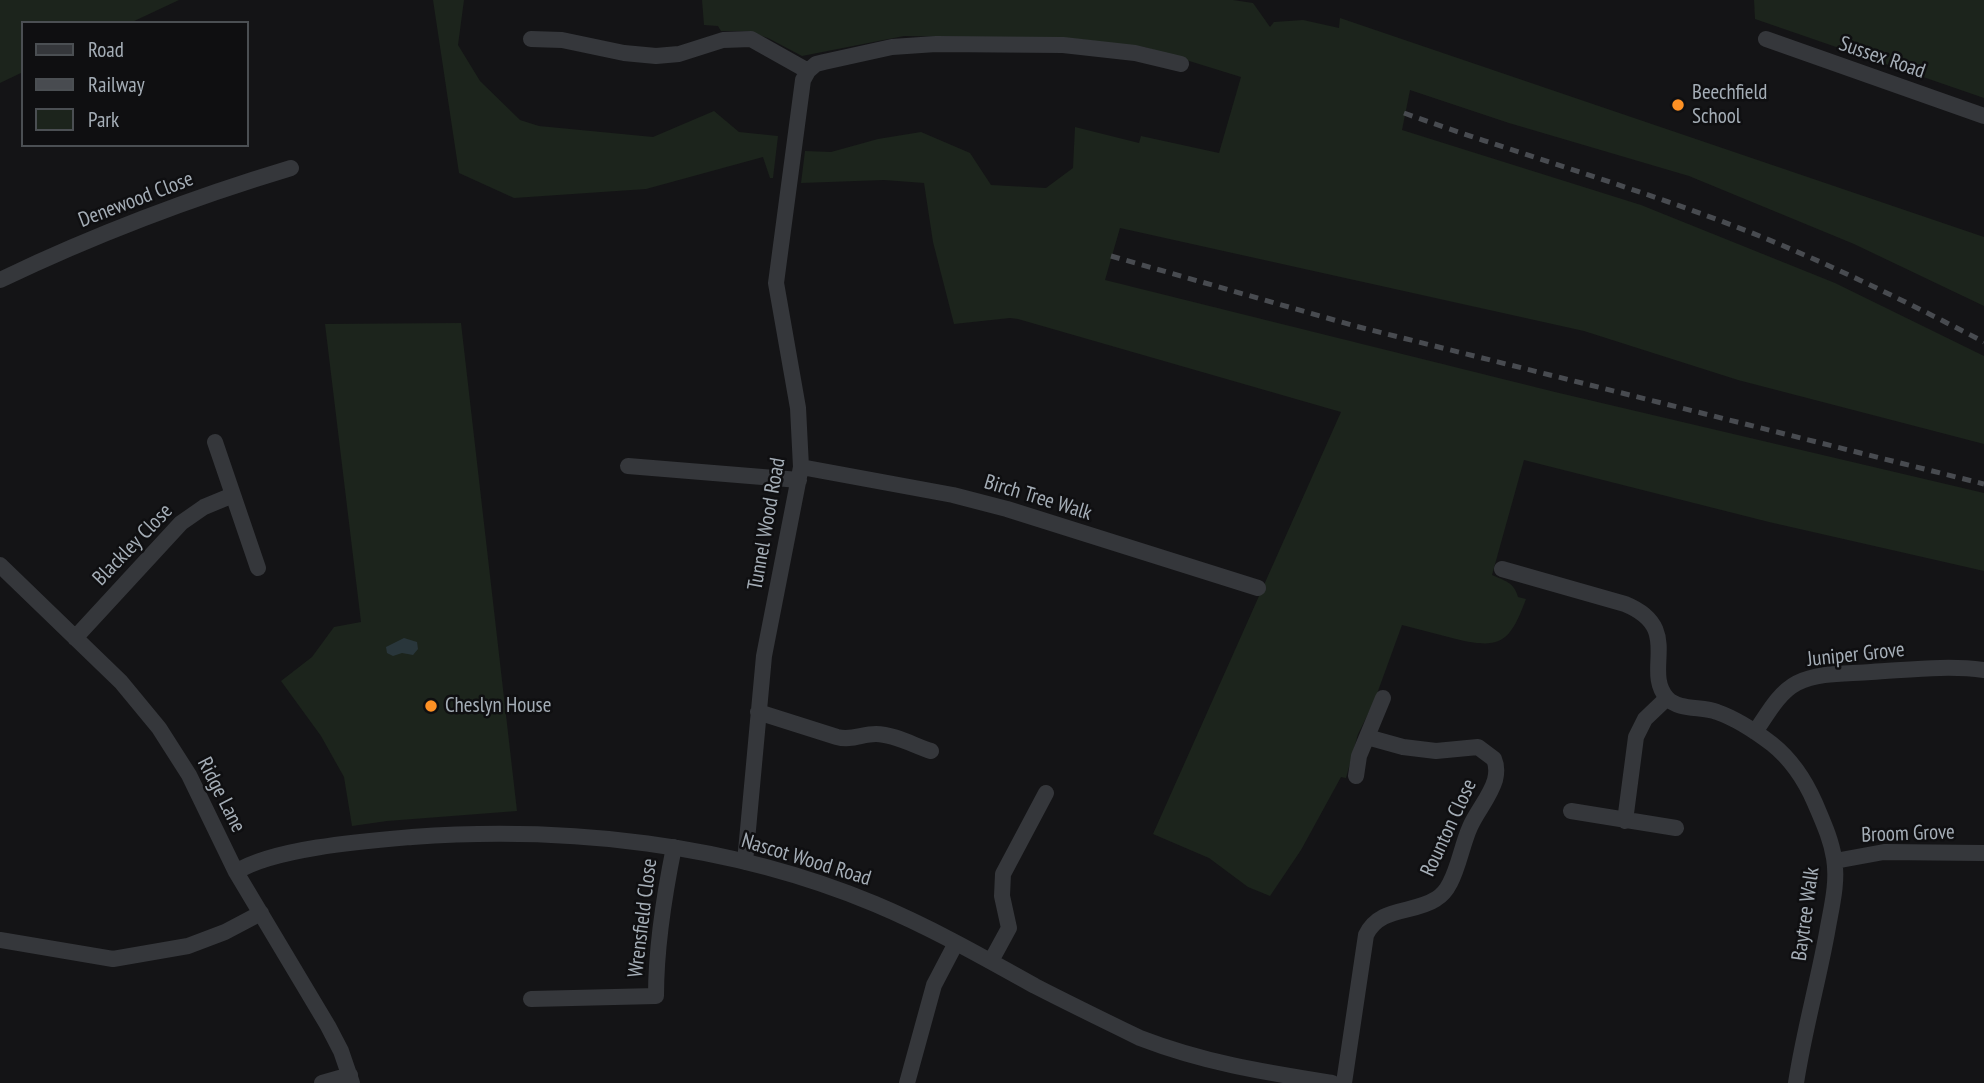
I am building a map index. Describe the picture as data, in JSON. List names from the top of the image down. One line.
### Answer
{"streets":{"street":["Sussex Road","Denewood Close","Birch Tree Walk","Tunnel Wood Road","Blackley Close","Juniper Grove","Ridge Lane","Rounton Close","Broom Grove","Nascot Wood Road","Baytree Walk","Wrensfield Close"]},"crossings":[["Birch Tree Walk","Tunnel Wood Road"],["Tunnel Wood Road","Nascot Wood Road"],["Blackley Close","Ridge Lane"],["Juniper Grove","Baytree Walk"],["Ridge Lane","Nascot Wood Road"],["Broom Grove","Baytree Walk"],["Nascot Wood Road","Wrensfield Close"]],"places":["Beechfield School","Cheslyn House"],"legend":["Road","Railway","Park"]}
